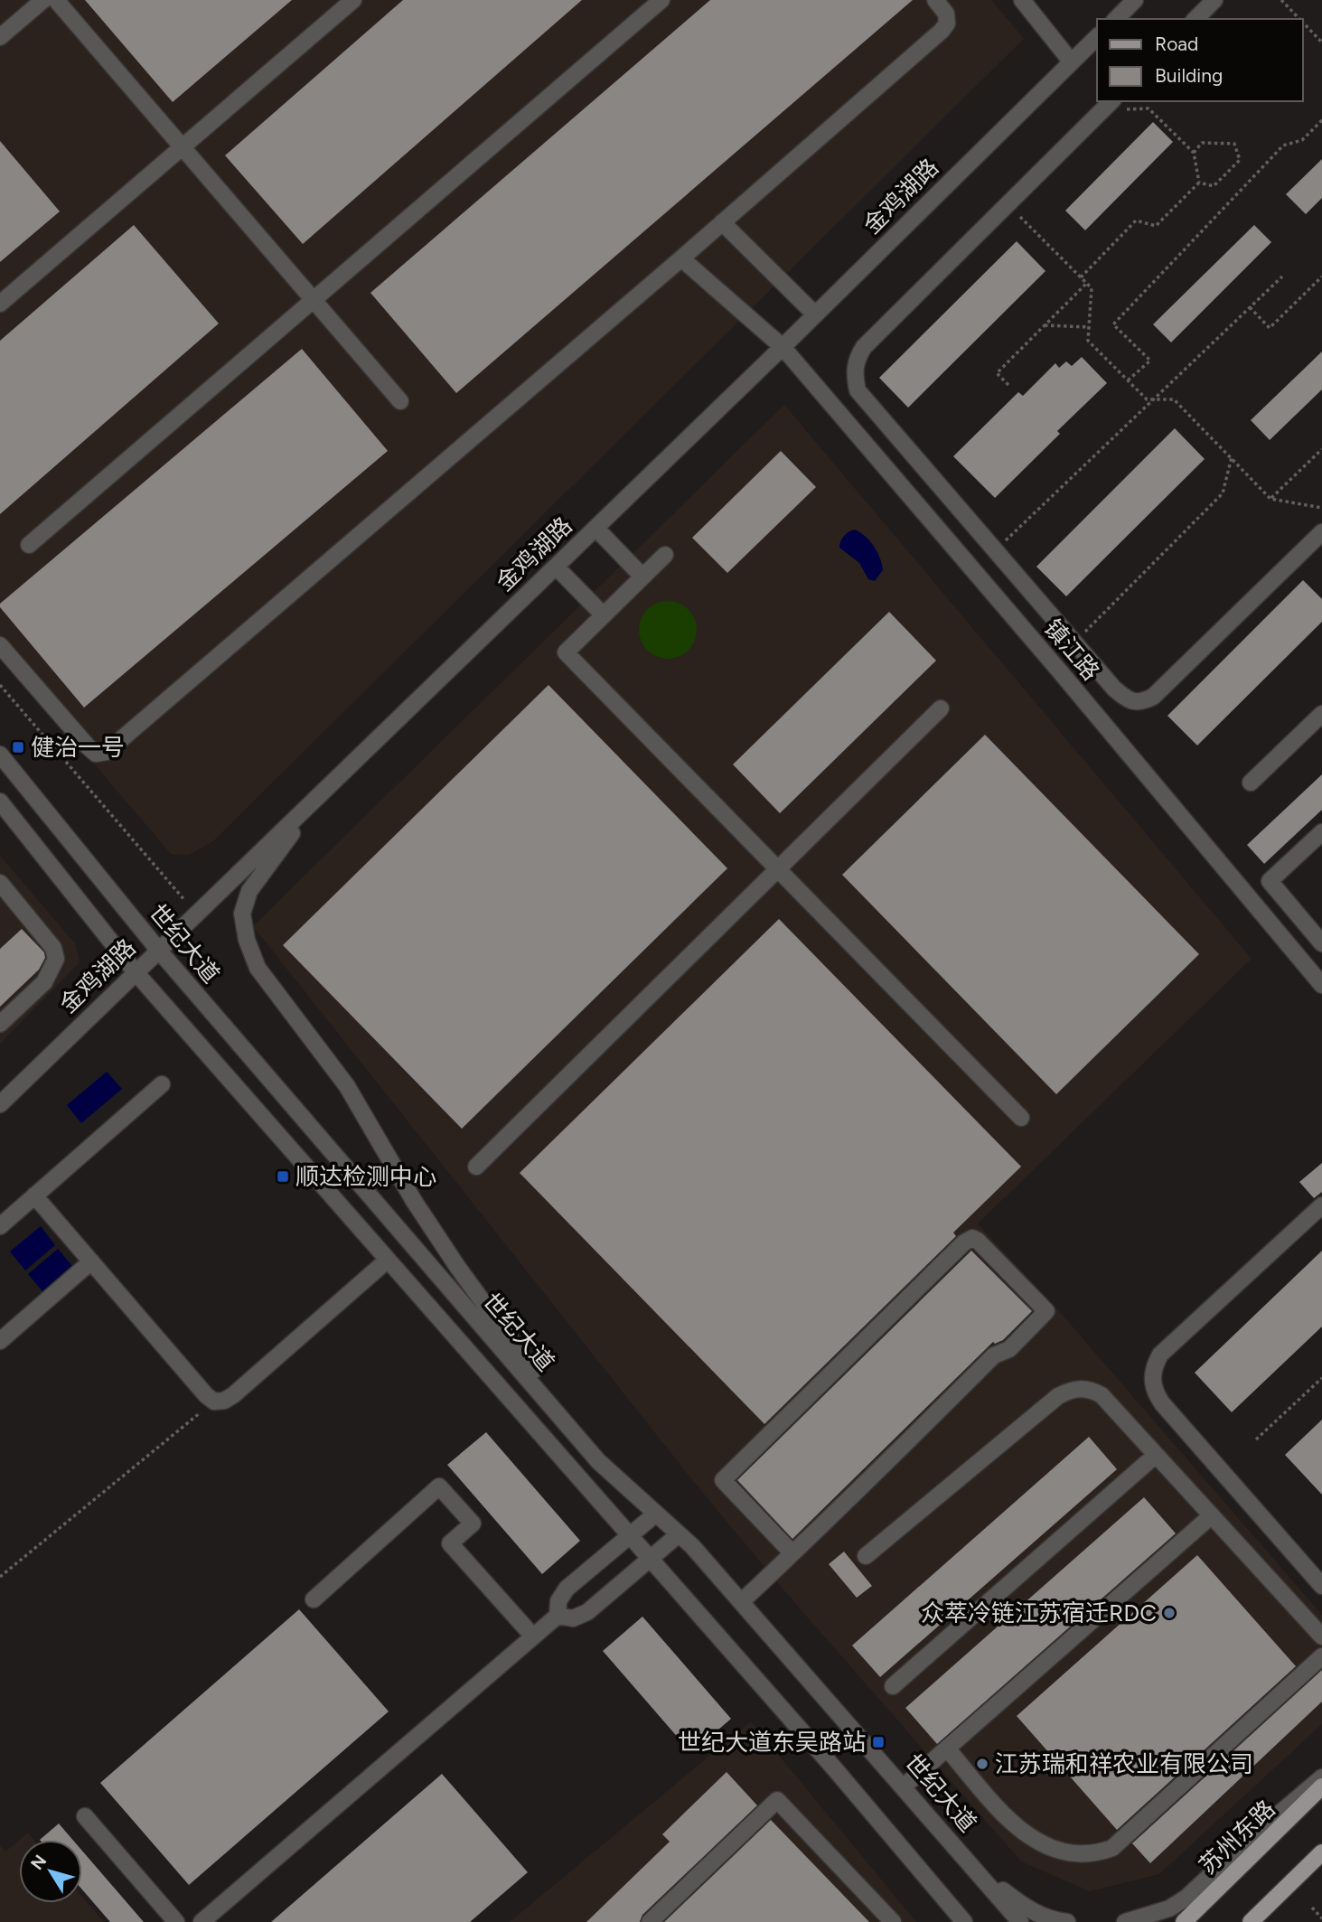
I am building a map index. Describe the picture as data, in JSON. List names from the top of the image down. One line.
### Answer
{"streets":{"main road":["苏州东路"],"street":["金鸡湖路","镇江路","世纪大道"]},"crossings":[["金鸡湖路","镇江路"],["金鸡湖路","世纪大道"]],"places":{"transit":["健治一号","顺达检测中心","世纪大道东吴路站"],"other":["众萃冷链江苏宿迁RDC","江苏瑞和祥农业有限公司"]},"legend":["Road","Building"],"north":"top left"}
